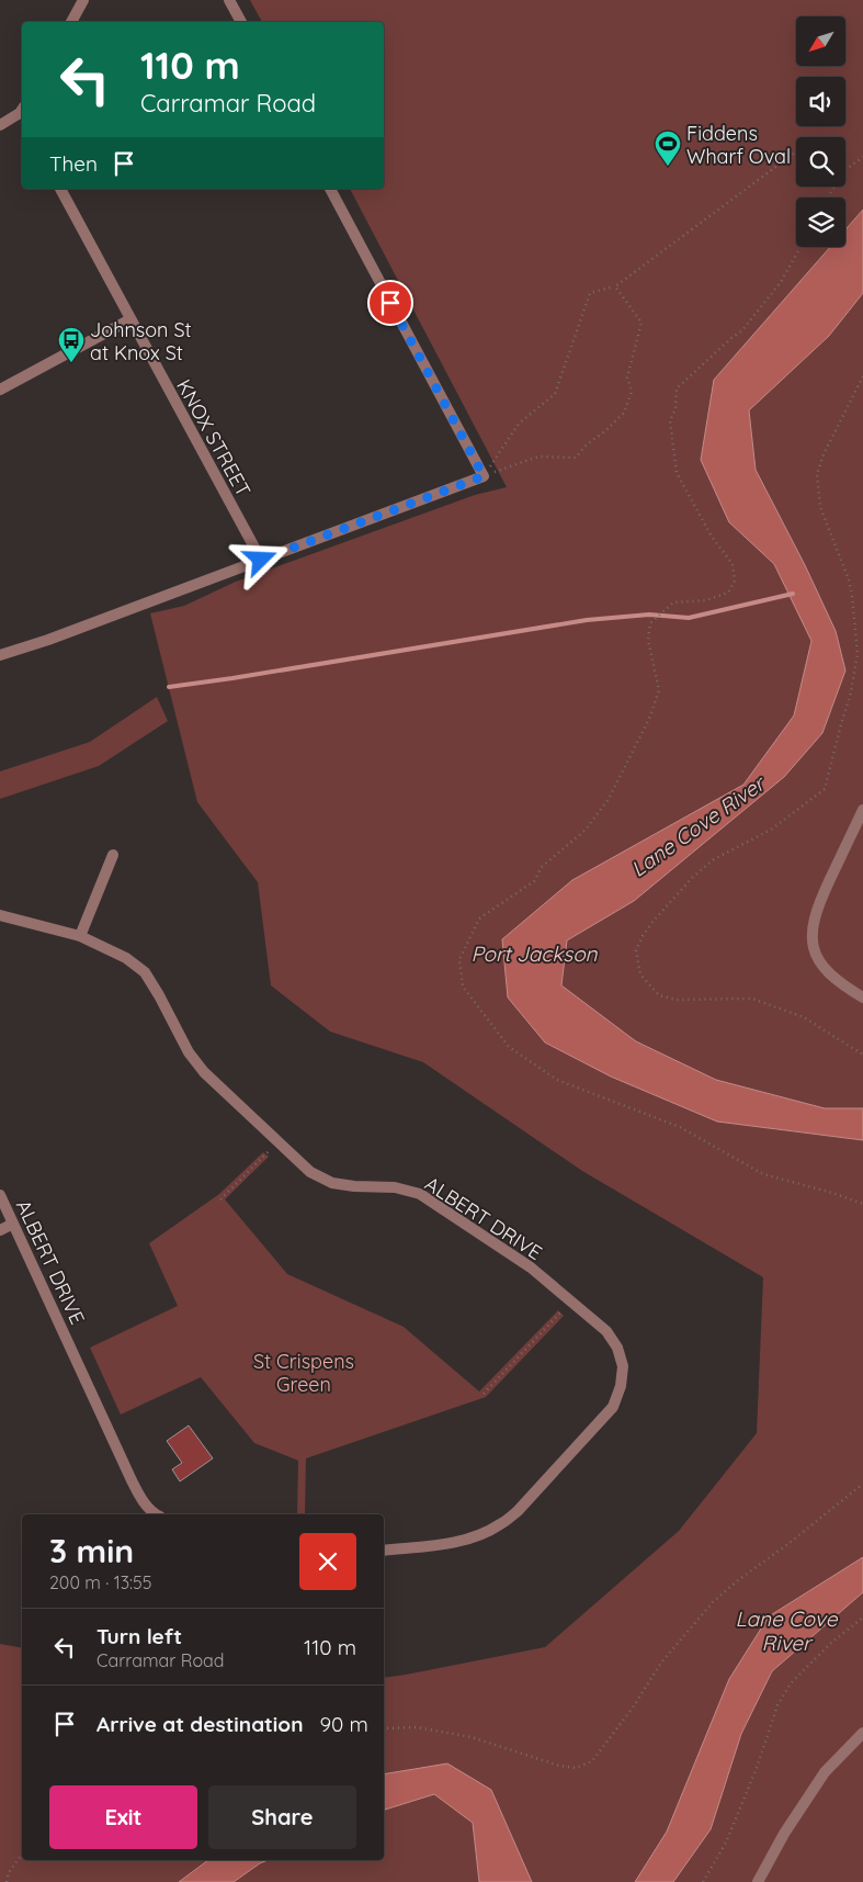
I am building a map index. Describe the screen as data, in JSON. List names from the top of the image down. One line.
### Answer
{"streets":{"street":["KNOX STREET","ALBERT DRIVE"]},"water":["Lane Cove River","Port Jackson"],"parks":["St Crispens Green"],"places":{"sports":["Fiddens Wharf Oval"],"bus stop":["Johnson St at Knox St"]},"north":"bottom left","page":{"turn":["110 m","Carramar Road"],"then":"Then","heading":["3 min","200 m · 13:55"],"list":[{"name":"Turn left","note":"Carramar Road","value":"110 m"},{"name":"Arrive at destination","value":"90 m"}],"buttons":["Exit","Share"]}}
